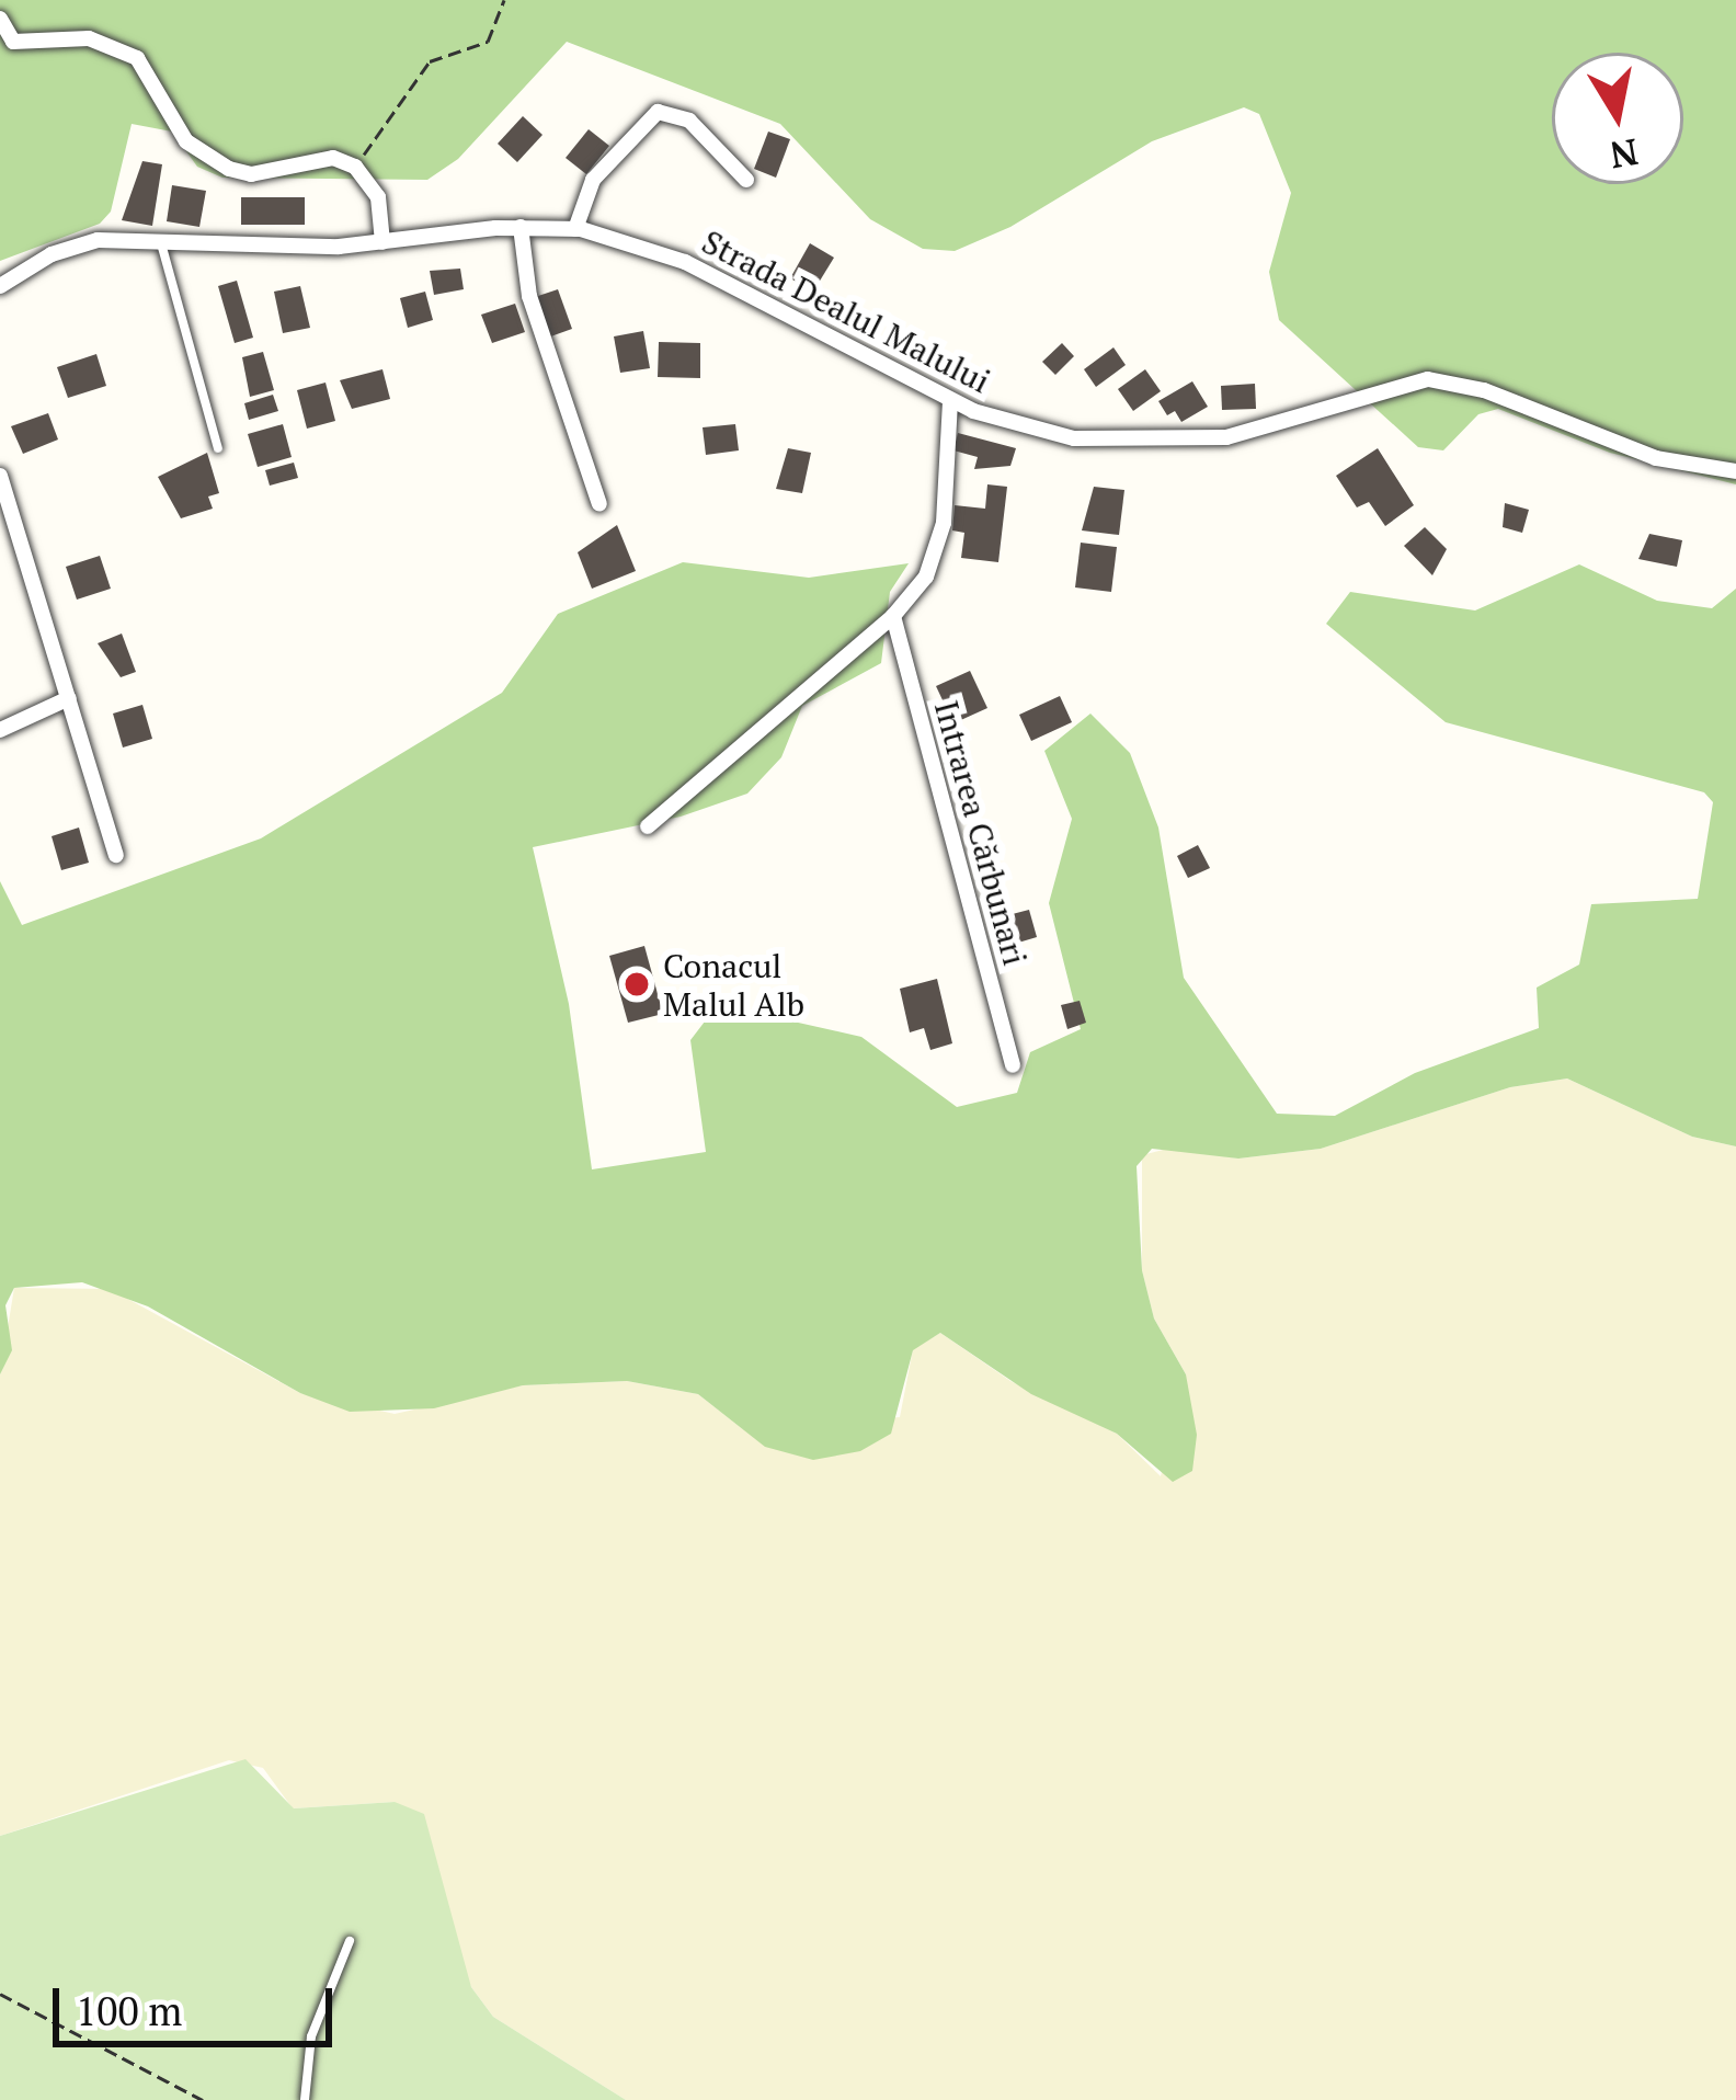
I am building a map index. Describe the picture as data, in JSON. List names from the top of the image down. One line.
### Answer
{"streets":{"street":["Strada Dealul Malului","Intrarea Cărbunari"]},"places":["Conacul Malul Alb"],"scale_bar":"100 m","north":"bottom"}
